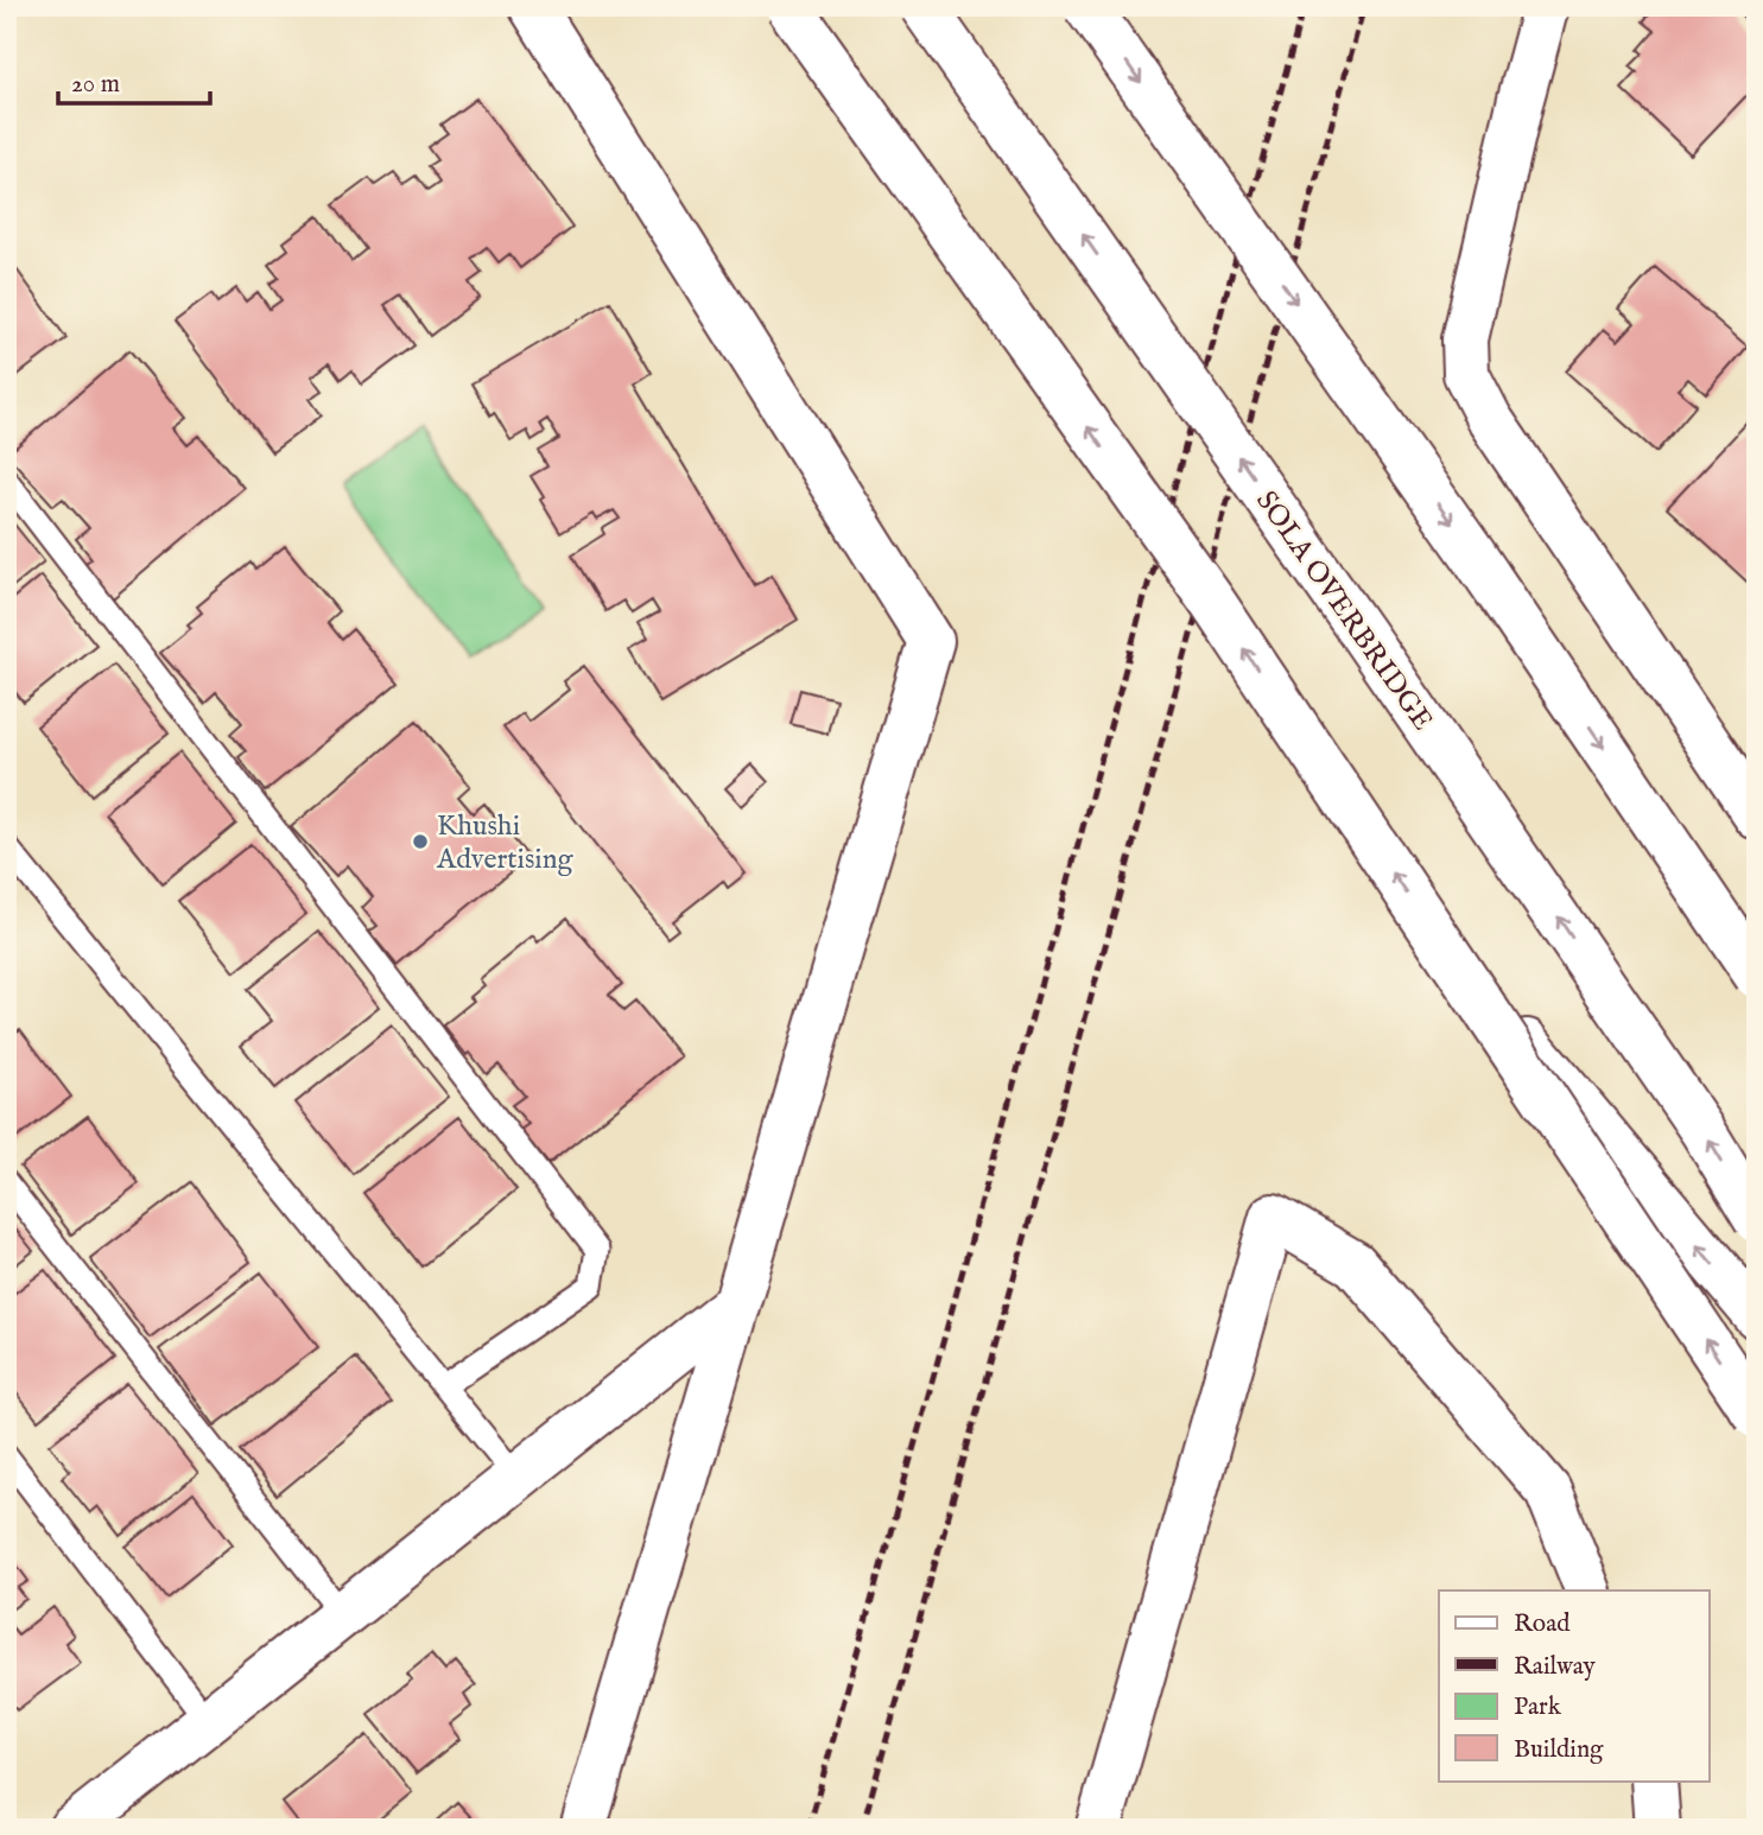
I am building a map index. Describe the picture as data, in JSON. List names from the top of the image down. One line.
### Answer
{"streets":{"main road":["SOLA OVERBRIDGE"]},"places":["Khushi Advertising"],"legend":["Road","Railway","Park","Building"],"scale_bar":"20 m"}
